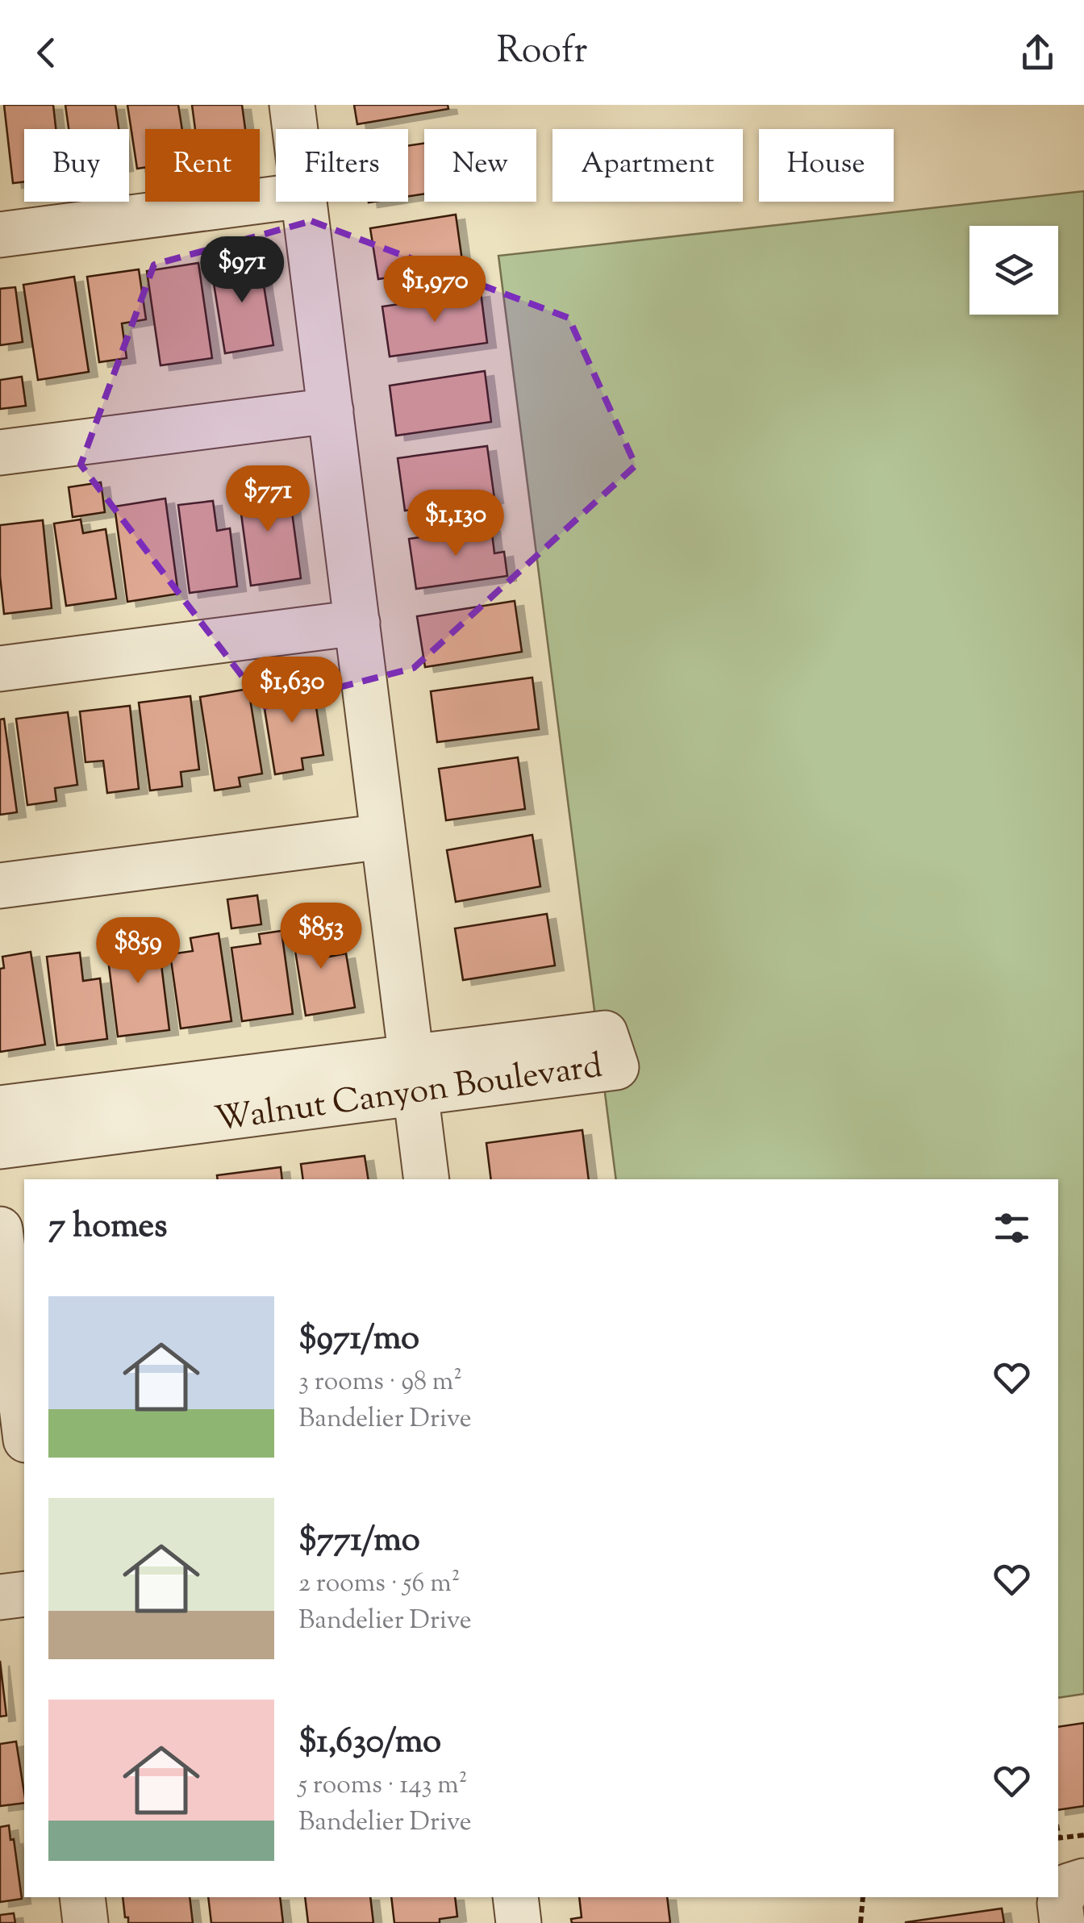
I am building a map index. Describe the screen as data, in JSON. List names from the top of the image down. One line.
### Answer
{"streets":{"street":["Walnut Canyon Boulevard"]},"page":{"header":"Roofr","chip":["Buy","Rent","Filters","New","Apartment","House"],"price":["$971","$1,970","$771","$1,130","$1,630","$853","$859"],"heading":"7 homes","list":[{"name":"$971/mo","note":"3 rooms · 98 m² · Bandelier Drive"},{"name":"$771/mo","note":"2 rooms · 56 m² · Bandelier Drive"},{"name":"$1,630/mo","note":"5 rooms · 143 m² · Bandelier Drive"}]}}
